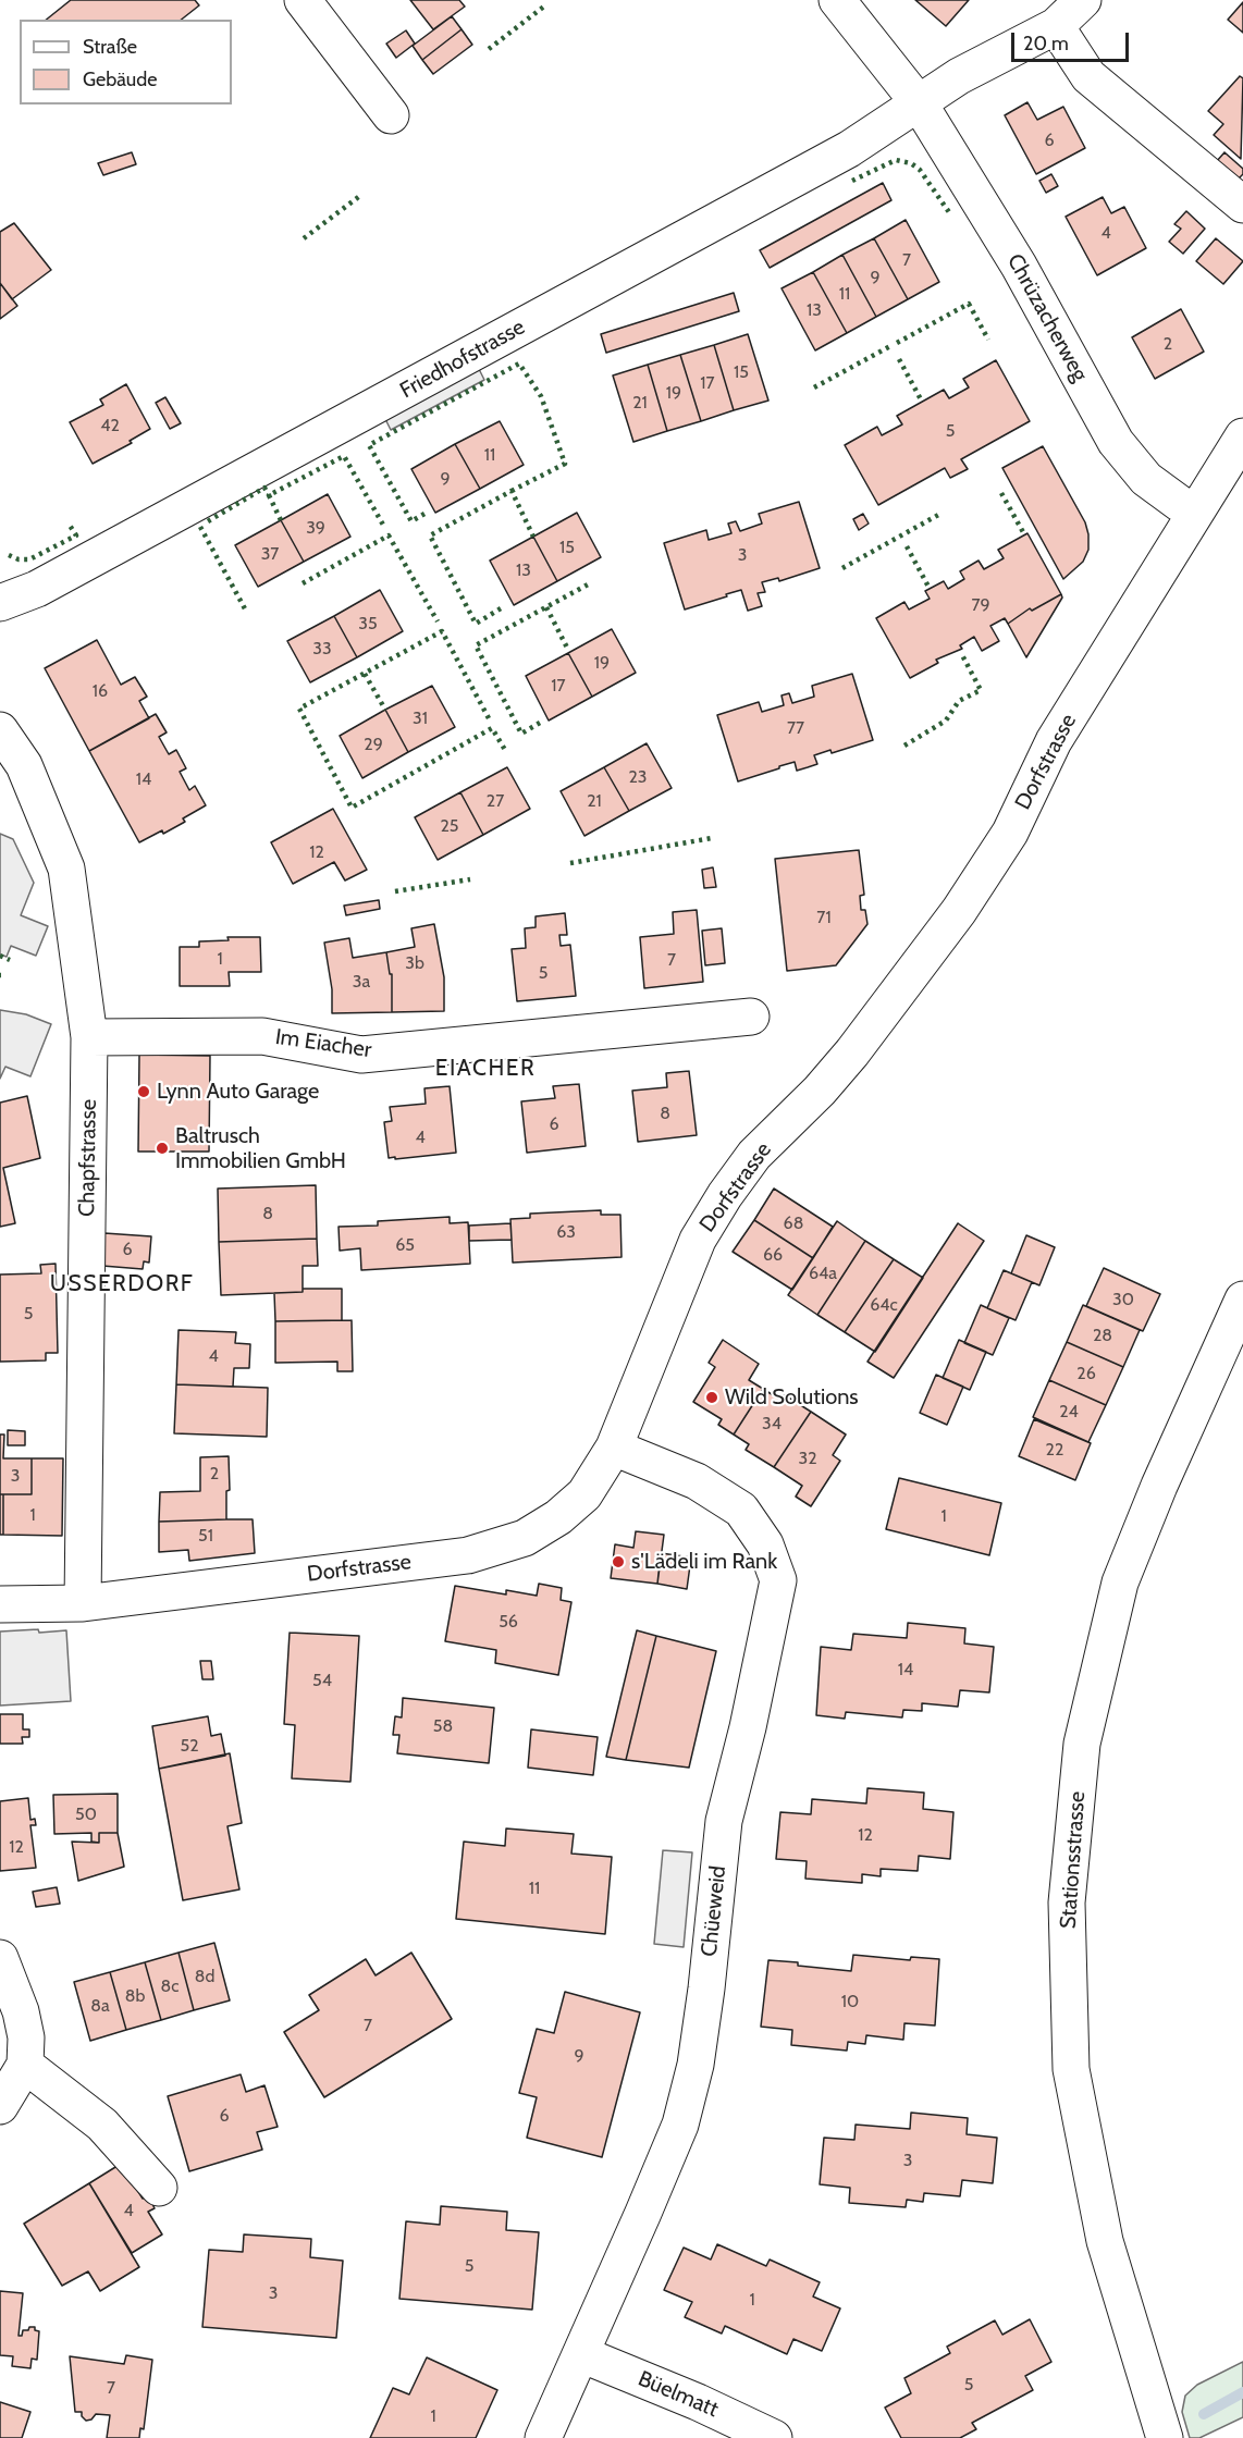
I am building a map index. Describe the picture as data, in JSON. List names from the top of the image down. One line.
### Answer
{"streets":{"street":["Chrüzacherweg","Friedhofstrasse","Dorfstrasse","Im Eiacher","Chapfstrasse","Stationsstrasse","Chüeweid","Büelmatt"]},"crossings":[["Chrüzacherweg","Friedhofstrasse"],["Chrüzacherweg","Dorfstrasse"],["Dorfstrasse","Chapfstrasse"],["Dorfstrasse","Chüeweid"],["Im Eiacher","Chapfstrasse"],["Chüeweid","Büelmatt"]],"districts":["EIACHER","USSERDORF"],"places":["Lynn Auto Garage","Baltrusch Immobilien GmbH","Wild Solutions","s'Lädeli im Rank"],"house_numbers":["6","4","7","9","11","13","2","15","17","19","21","42","5","11","9","39","15","37","3","13","79","35","33","19","17","16","31","77","29","23","14","27","21","25","12","71","1","7","3b","5","3a","8","6","4","8","68","63","65","6","66","64a","30","64c","5","28","4","26","24","34","22","32","2","3","1","1","51","56","14","54","58","52","50","12","12","11","8d","8c","8b","10","8a","7","9","6","3","4","5","3","1","5","7","1"],"legend":["Straße","Gebäude"],"scale_bar":"20 m"}
